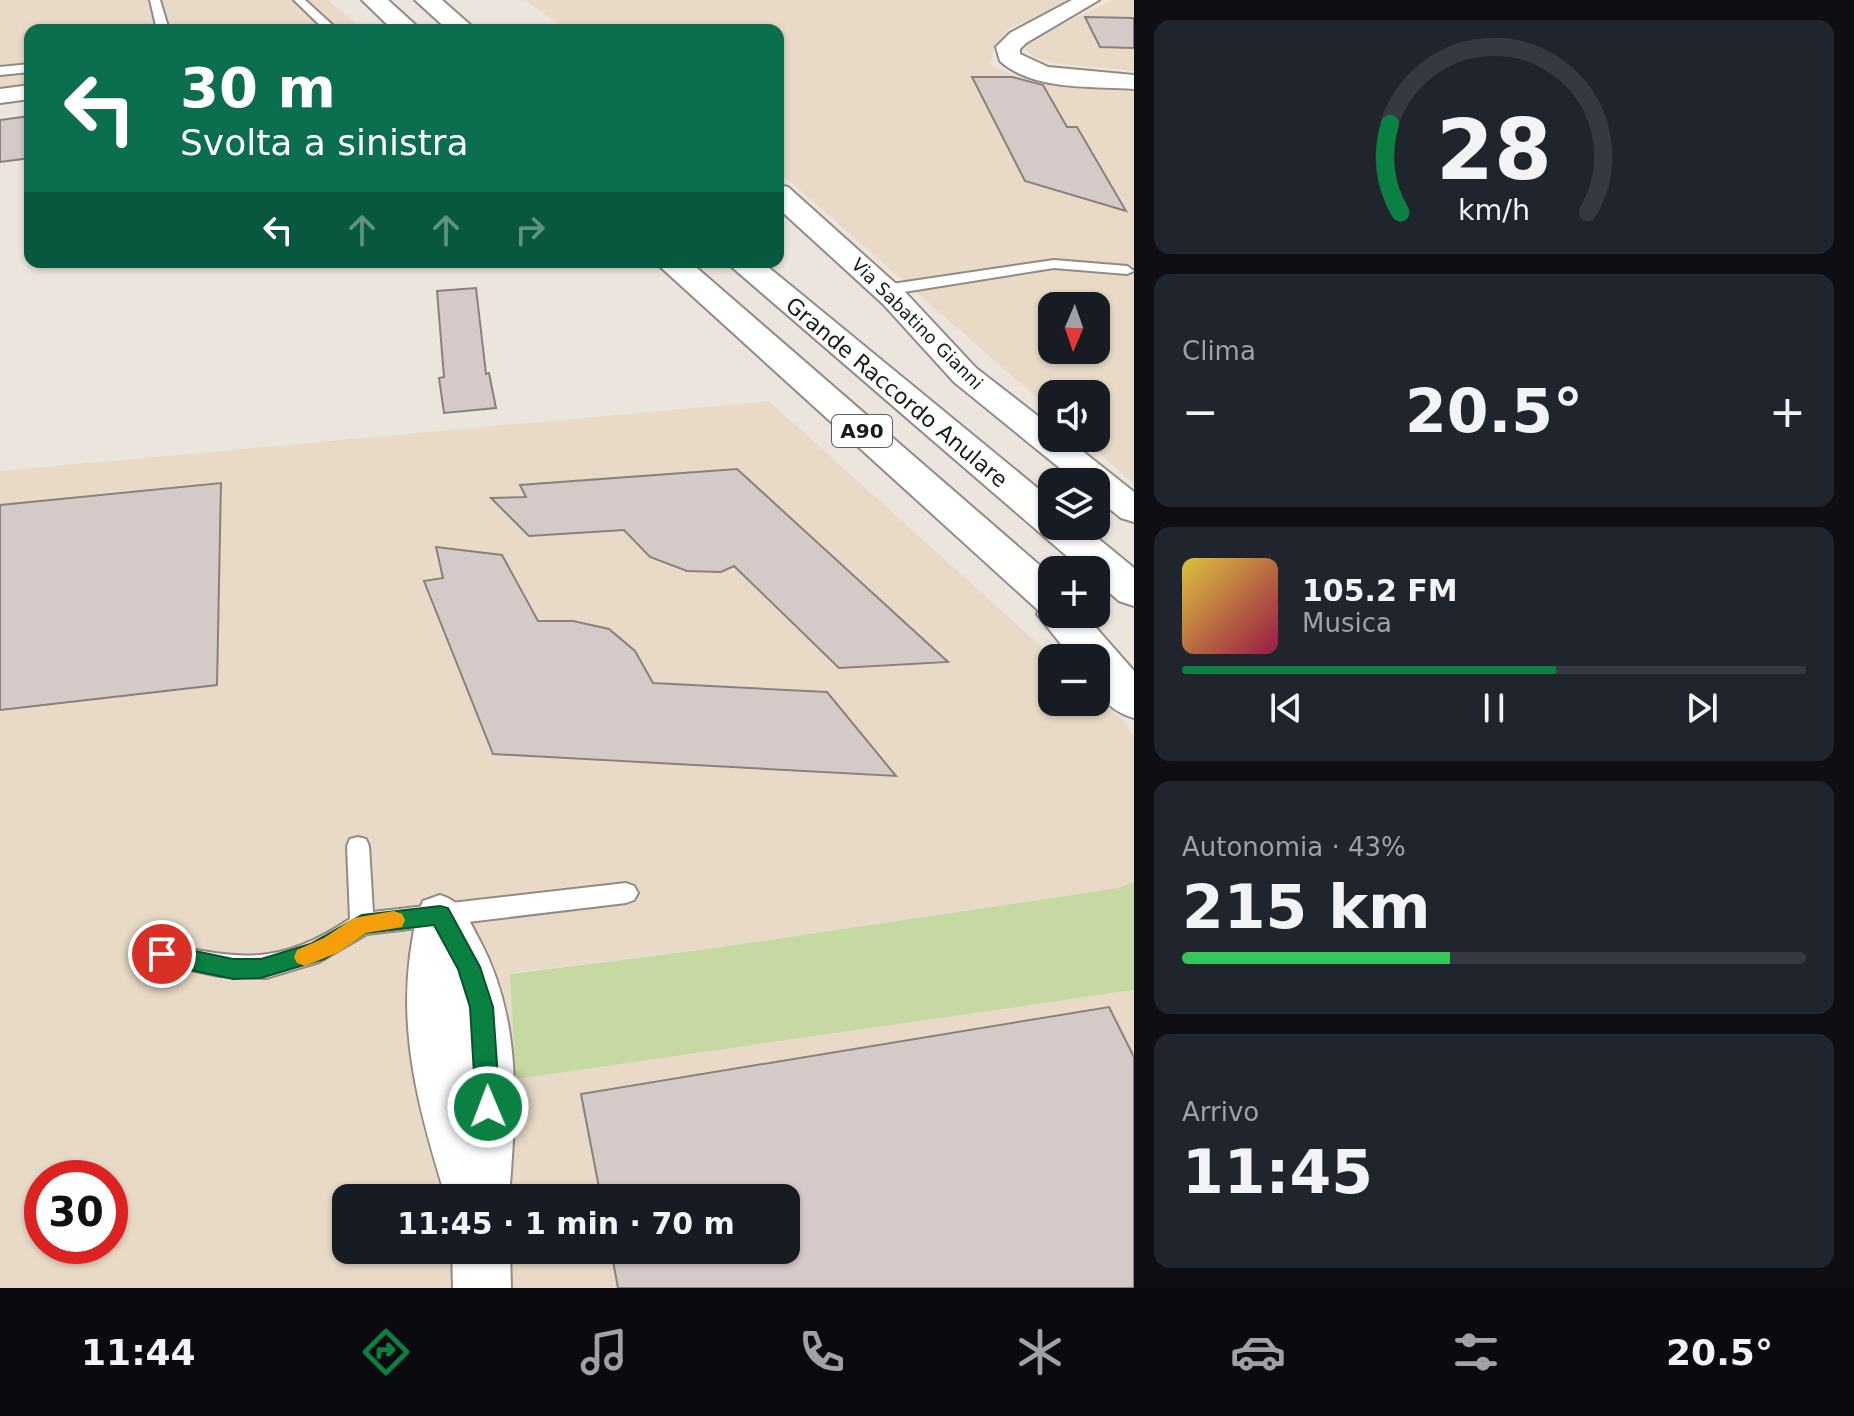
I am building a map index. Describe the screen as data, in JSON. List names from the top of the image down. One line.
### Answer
{"streets":{"highway":["Grande Raccordo Anulare","A90"],"street":["Via Sabatino Gianni"]},"north":"bottom","page":{"turn":["30 m","Svolta a sinistra"],"tile":["Clima",["Autonomia · 43%","215 km"],["Arrivo","11:45"]],"map_buttons":["+","−"],"heat":["−","20.5°","+"],"song":["105.2 FM","Musica"],"limit":"30","trip":"11:45 · 1 min · 70 m","tabs":["11:44","20.5°"],"gauge":["28","km/h"]}}
